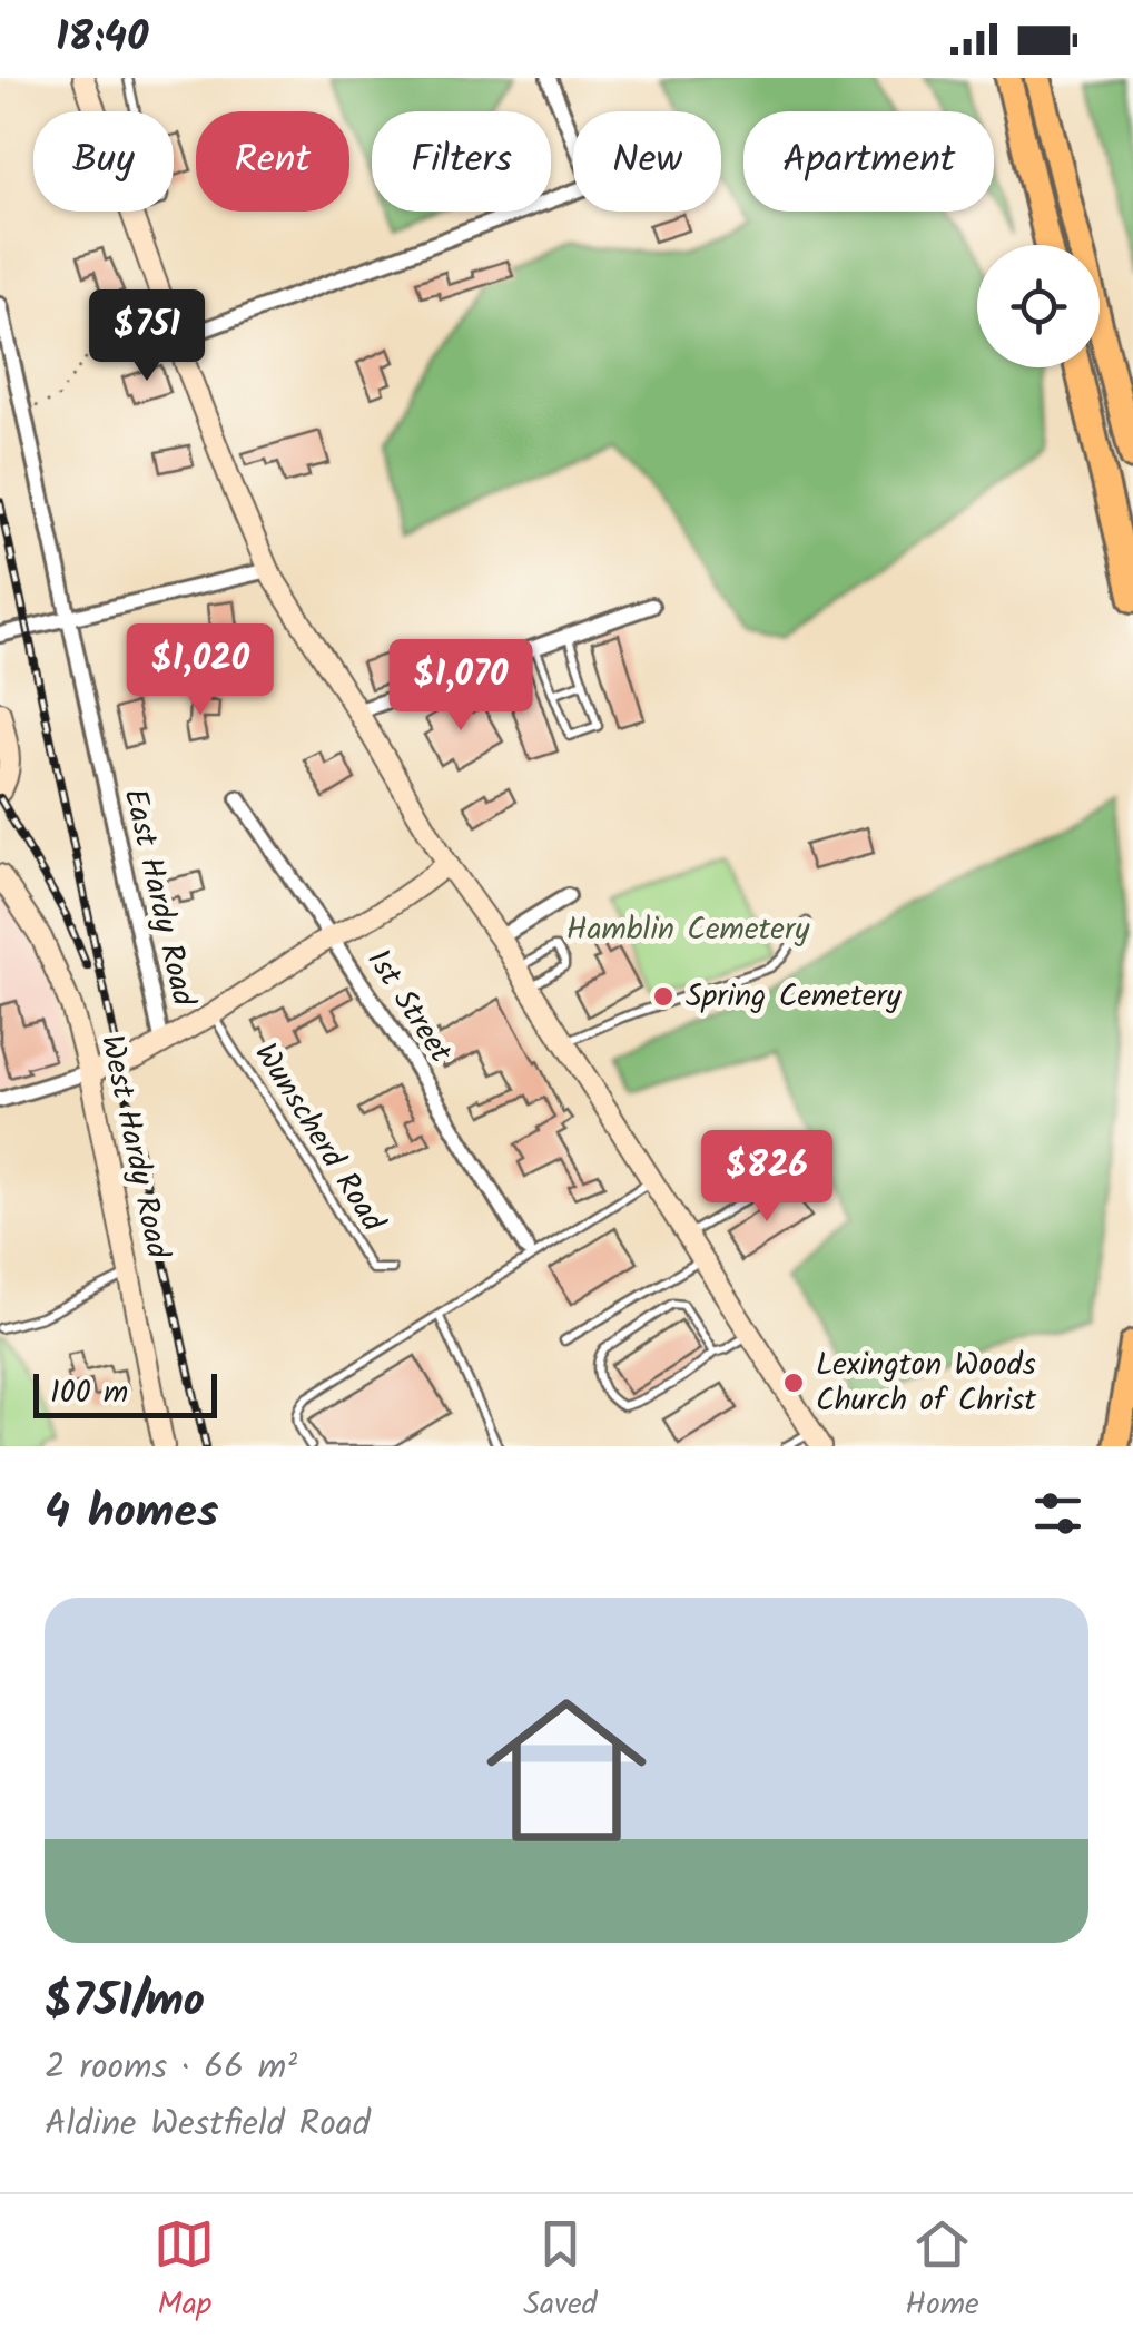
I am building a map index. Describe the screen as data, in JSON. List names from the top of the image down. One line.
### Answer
{"streets":{"main road":["West Hardy Road"],"street":["East Hardy Road","1st Street"],"lane":["Wunscherd Road"]},"parks":["Hamblin Cemetery"],"places":["Spring Cemetery","Lexington Woods Church of Christ"],"scale_bar":"100 m","page":{"status":"18:40","chip":["Buy","Rent","Filters","New","Apartment"],"price":["$751","$1,020","$1,070","$826"],"scale":"100 m","heading":"4 homes","list":[{"name":"$751/mo","note":"2 rooms · 66 m² · Aldine Westfield Road"}],"tabs":["Map","Saved","Home"]}}
